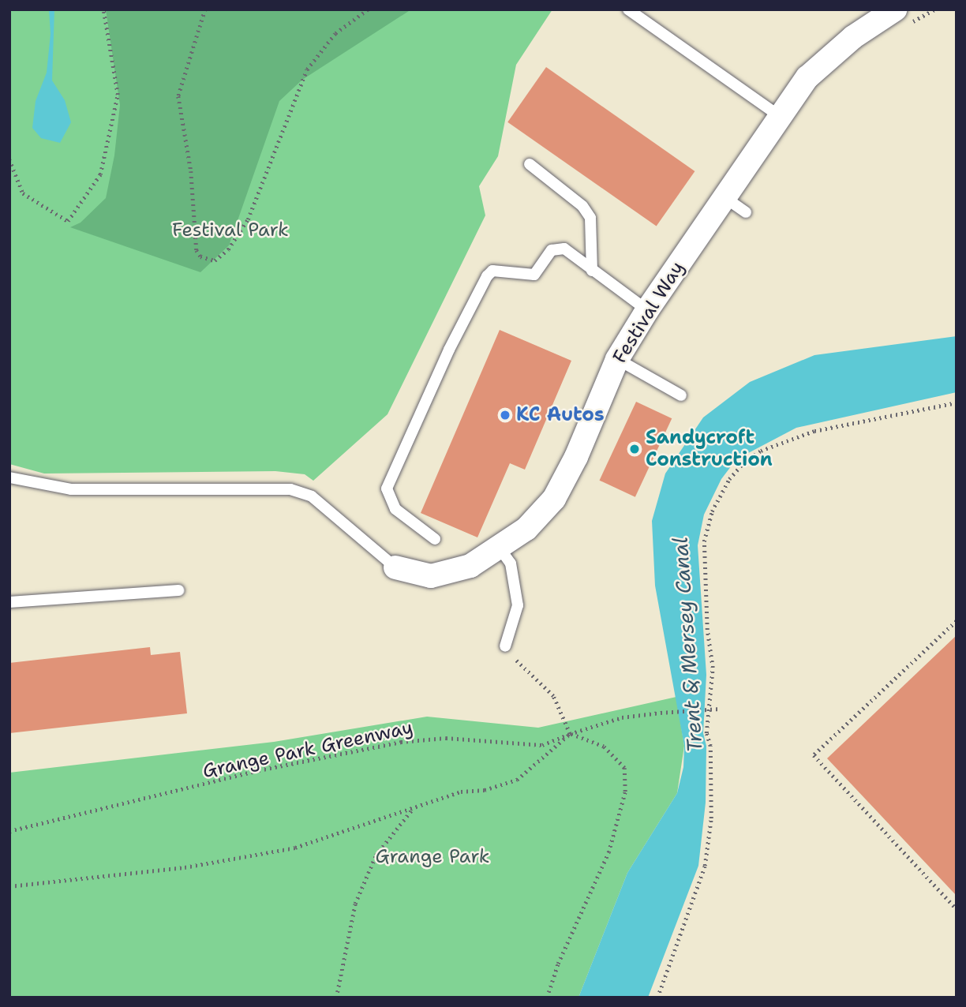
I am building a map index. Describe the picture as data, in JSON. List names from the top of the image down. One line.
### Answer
{"streets":{"street":["Festival Way"],"path":["Grange Park Greenway"]},"water":["Trent & Mersey Canal"],"parks":["Festival Park","Grange Park"],"places":["KC Autos","Sandycroft Construction"]}
